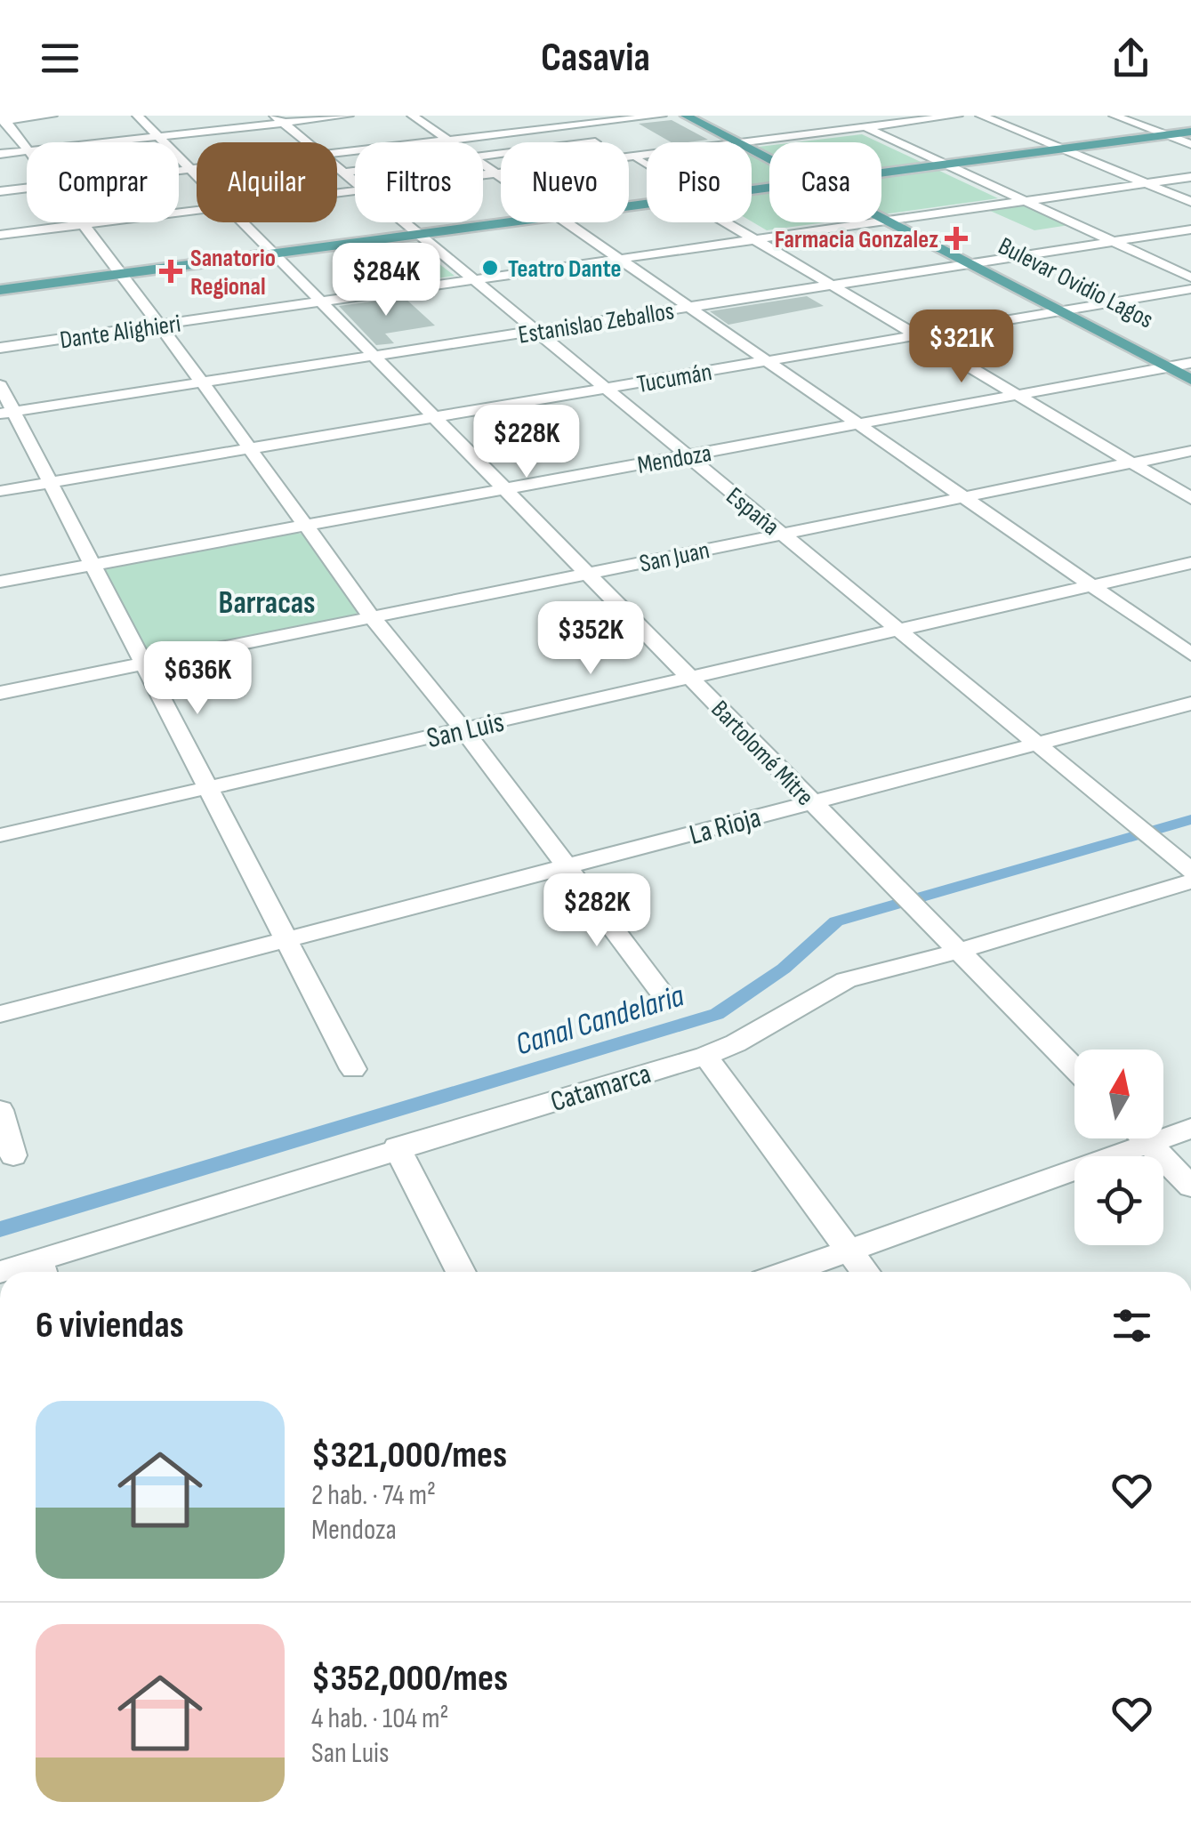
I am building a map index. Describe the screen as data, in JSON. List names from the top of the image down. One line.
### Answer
{"streets":{"main road":["Bulevar Ovidio Lagos"],"street":["Estanislao Zeballos","Dante Alighieri","Tucumán","Mendoza","España","San Juan","San Luis","Bartolomé Mitre","La Rioja","Catamarca"]},"crossings":[["Bulevar Ovidio Lagos","Estanislao Zeballos"],["Bulevar Ovidio Lagos","Dante Alighieri"],["Bulevar Ovidio Lagos","Tucumán"],["Bulevar Ovidio Lagos","Mendoza"],["Estanislao Zeballos","España"],["Estanislao Zeballos","Bartolomé Mitre"],["Dante Alighieri","España"],["Dante Alighieri","Bartolomé Mitre"],["Tucumán","España"],["Tucumán","Bartolomé Mitre"],["Mendoza","España"],["Mendoza","Bartolomé Mitre"],["España","San Juan"],["España","San Luis"],["España","La Rioja"],["San Juan","Bartolomé Mitre"],["San Luis","Bartolomé Mitre"],["Bartolomé Mitre","La Rioja"],["Bartolomé Mitre","Catamarca"]],"districts":["Barracas"],"water":["Canal Candelaria"],"places":{"health":["Farmacia Gonzalez","Sanatorio Regional"],"other":["Teatro Dante"]},"north":"top","page":{"header":"Casavia","chip":["Comprar","Alquilar","Filtros","Nuevo","Piso","Casa"],"price":["$284K","$321K","$228K","$352K","$636K","$282K"],"heading":"6 viviendas","list":[{"name":"$321,000/mes","note":"2 hab. · 74 m² · Mendoza"},{"name":"$352,000/mes","note":"4 hab. · 104 m² · San Luis"}]}}
